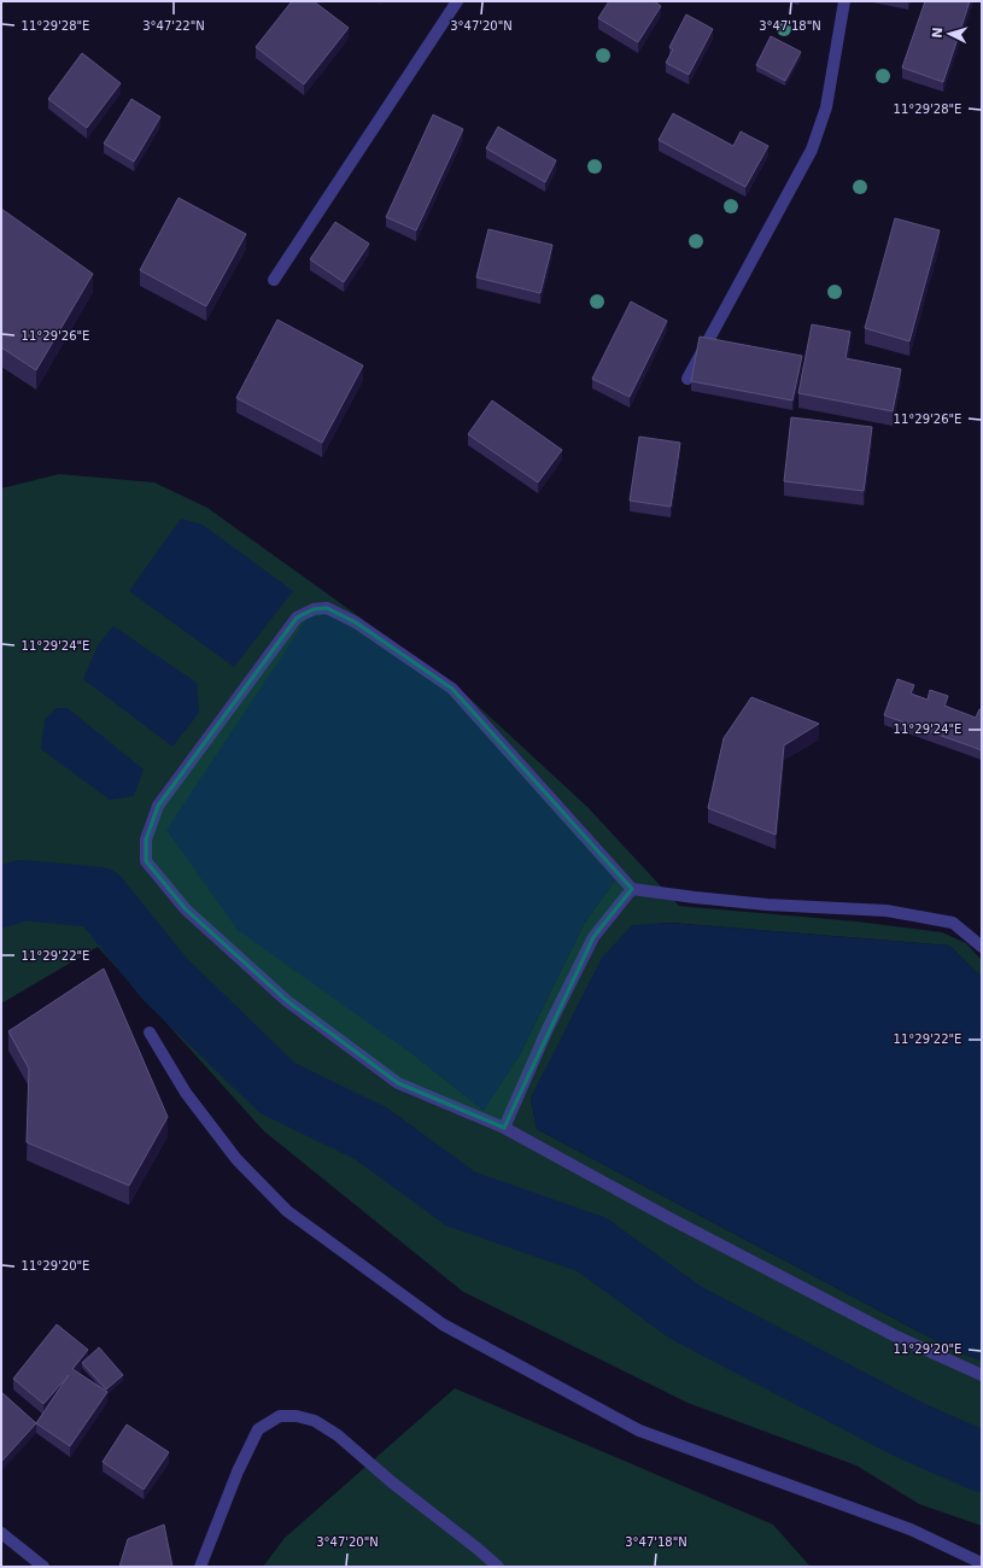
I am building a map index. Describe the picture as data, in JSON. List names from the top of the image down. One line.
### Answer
{"north":"left","coordinates":["11°29'28\"E","3°47'22\"N","3°47'20\"N","3°47'18\"N","11°29'26\"E","11°29'24\"E","11°29'22\"E","11°29'20\"E"]}
